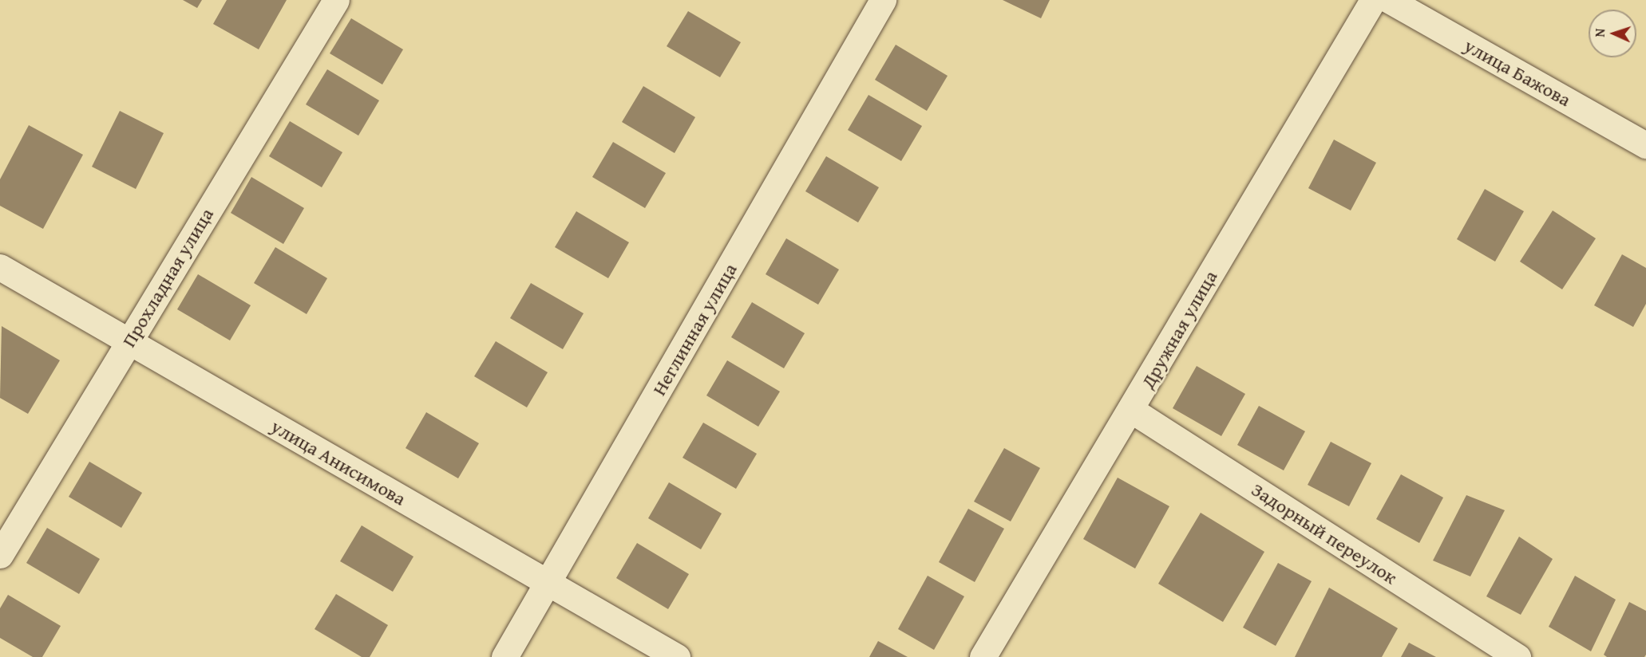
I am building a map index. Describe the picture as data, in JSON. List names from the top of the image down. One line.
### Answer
{"streets":{"street":["улица Бажова","Прохладная улица","Неглинная улица","Дружная улица","улица Анисимова","Задорный переулок"]},"crossings":[["Прохладная улица","улица Анисимова"],["Неглинная улица","улица Анисимова"],["Дружная улица","Задорный переулок"]],"north":"left"}
